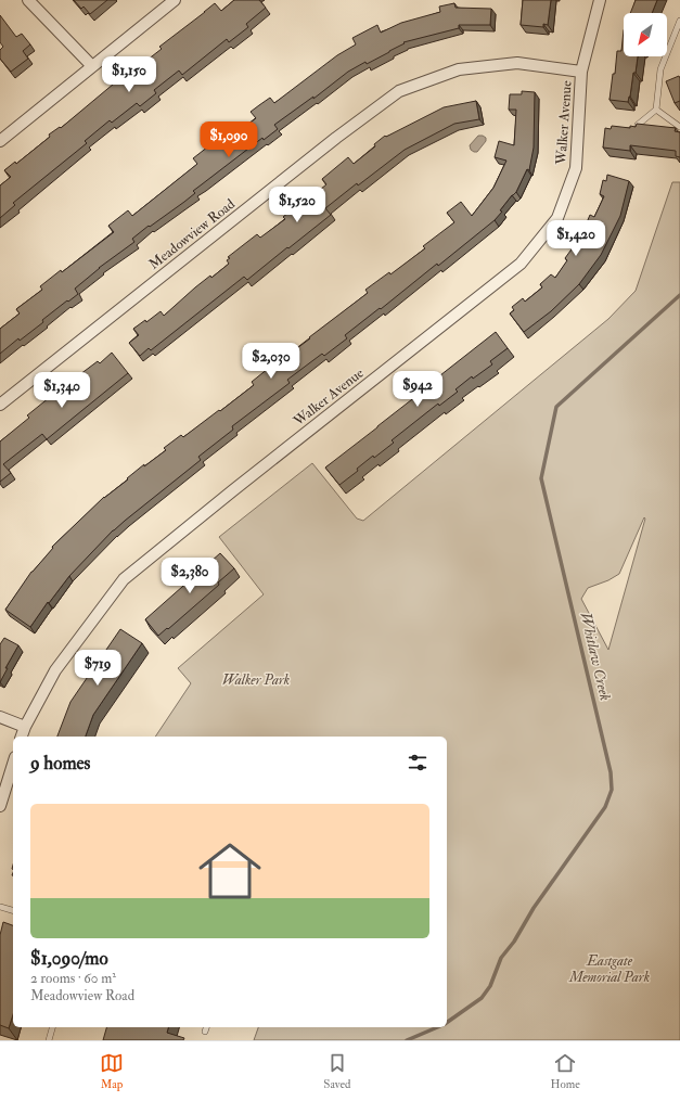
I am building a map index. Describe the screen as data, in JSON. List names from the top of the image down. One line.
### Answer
{"streets":{"street":["Walker Avenue","Meadowview Road"]},"crossings":[["Walker Avenue","Meadowview Road"]],"water":["Whitlaw Creek"],"parks":["Walker Park","Eastgate Memorial Park"],"north":"bottom left","page":{"price":["$1,150","$1,090","$1,520","$1,420","$2,030","$942","$1,340","$2,380","$719"],"heading":"9 homes","list":[{"name":"$1,090/mo","note":"2 rooms · 60 m² · Meadowview Road"}],"tabs":["Map","Saved","Home"]}}
